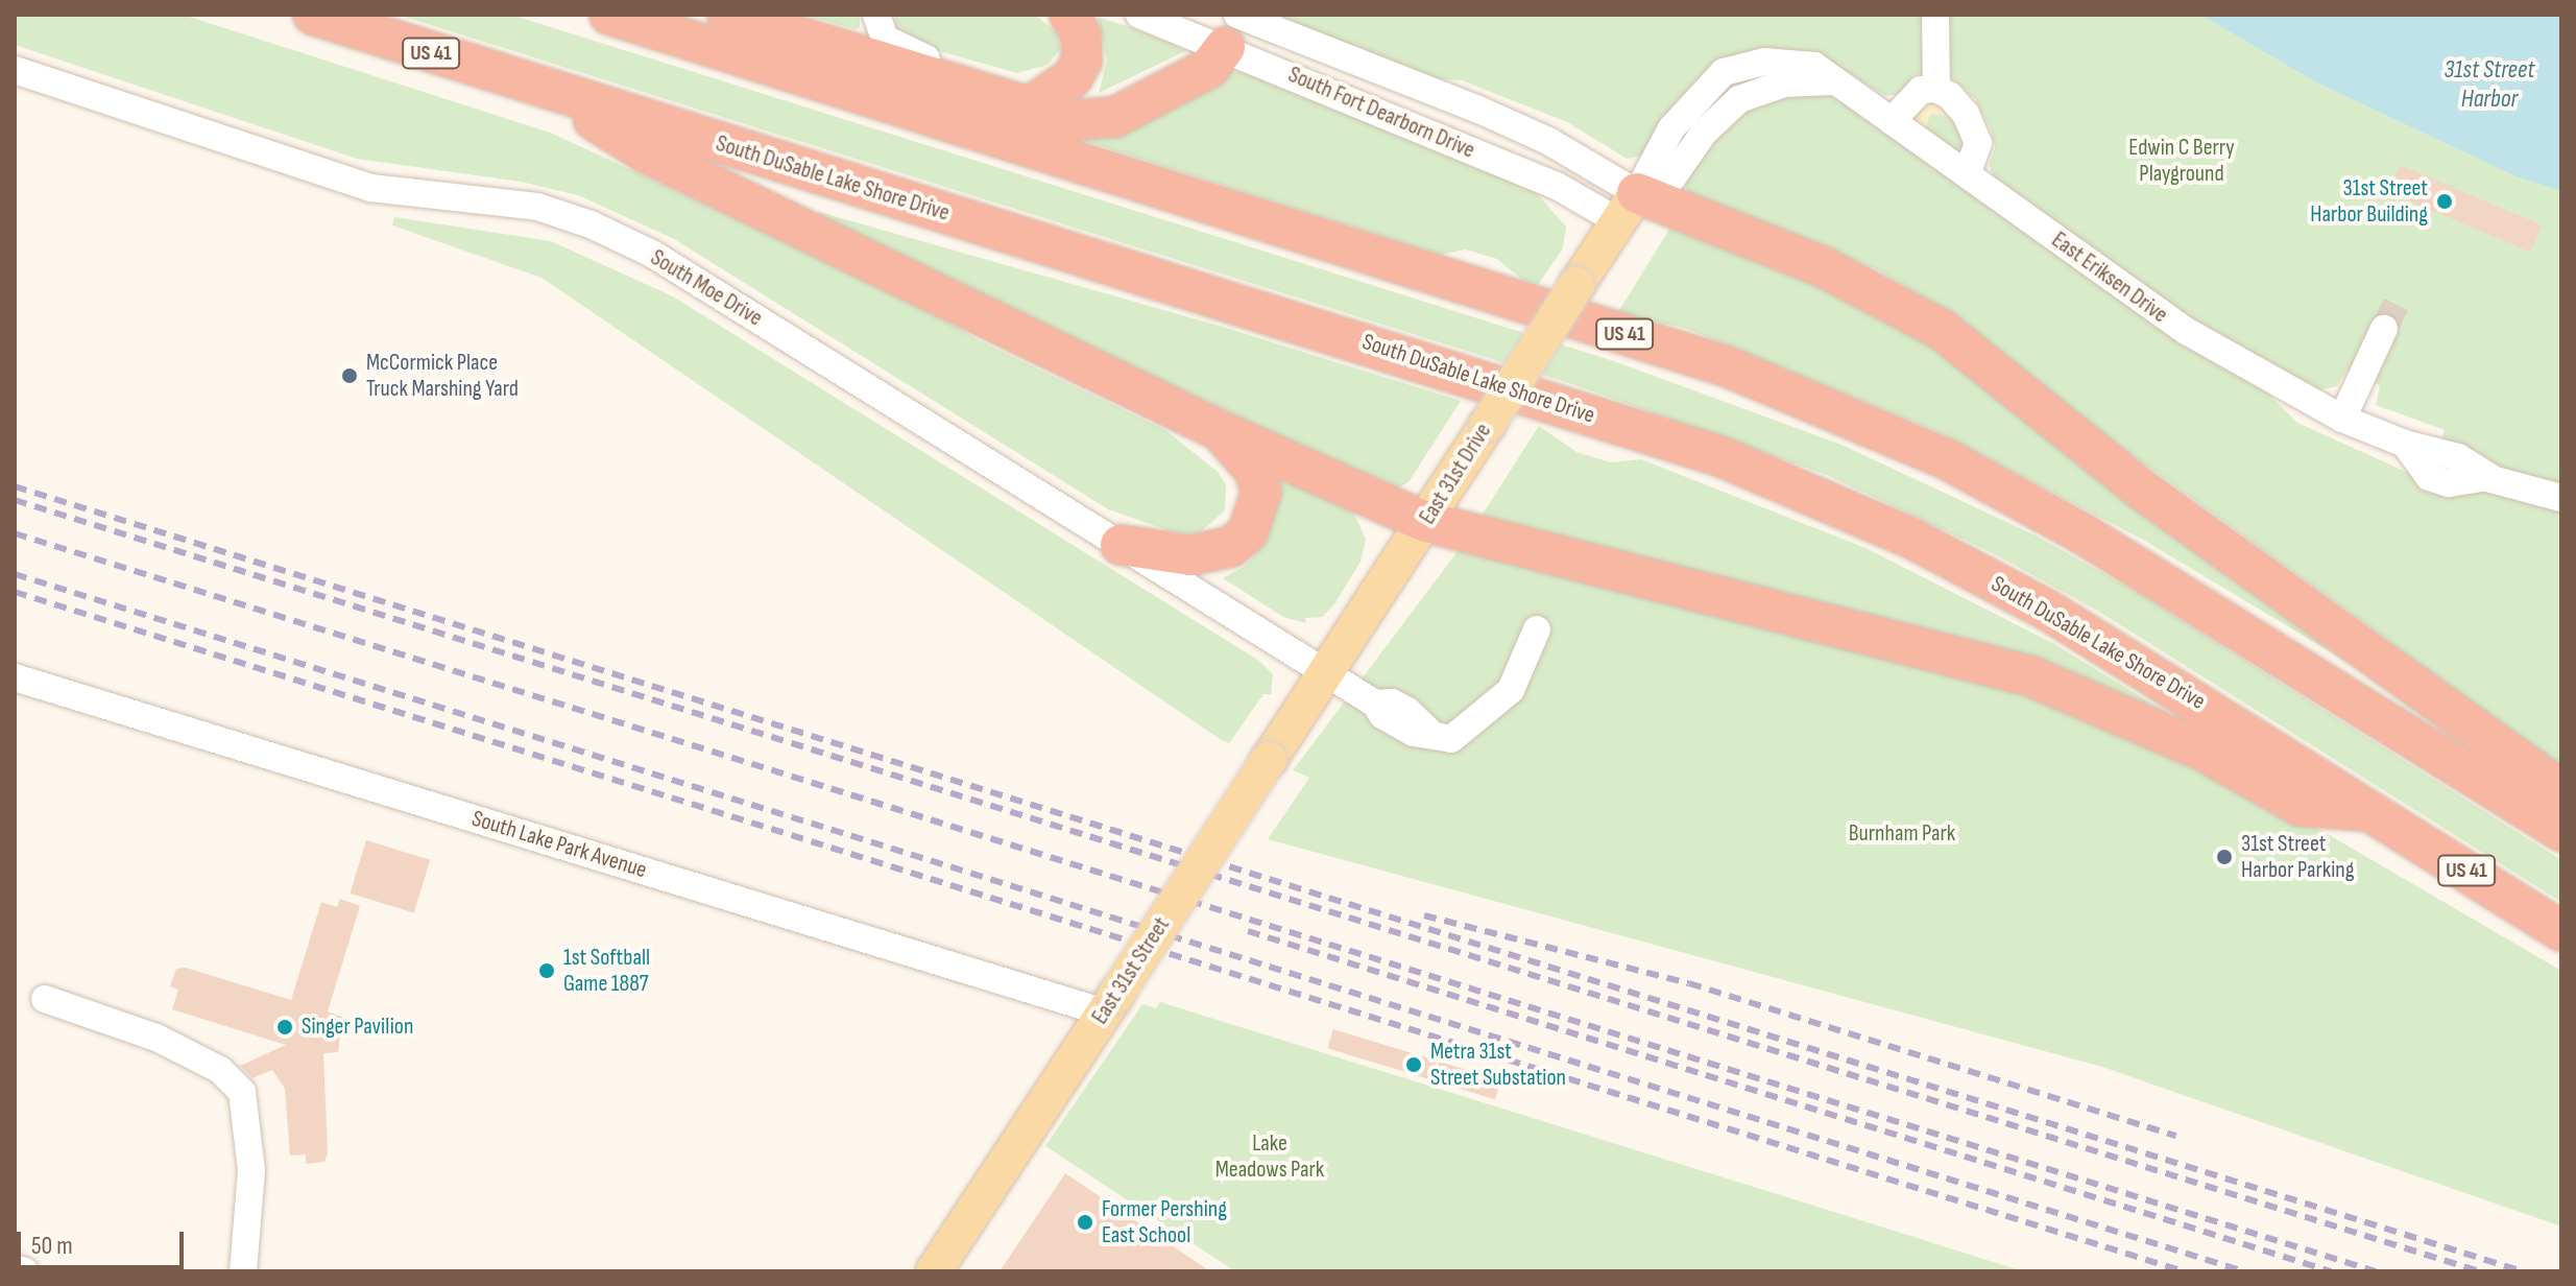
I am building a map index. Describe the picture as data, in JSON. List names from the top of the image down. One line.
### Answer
{"streets":{"highway":["US 41","South DuSable Lake Shore Drive"],"main road":["East 31st Drive","East 31st Street"],"street":["South Fort Dearborn Drive","East Eriksen Drive","South Moe Drive","South Lake Park Avenue"]},"crossings":[["South Fort Dearborn Drive","East Eriksen Drive"],["South Fort Dearborn Drive","East 31st Drive"],["East Eriksen Drive","East 31st Drive"],["South Moe Drive","East 31st Drive"],["South Moe Drive","East 31st Street"],["East 31st Drive","East 31st Street"],["South Lake Park Avenue","East 31st Street"]],"water":["31st Street Harbor"],"parks":["Edwin C Berry Playground","Burnham Park","Lake Meadows Park"],"places":["31st Street Harbor Building","McCormick Place Truck Marshing Yard","31st Street Harbor Parking","1st Softball Game 1887","Singer Pavilion","Metra 31st Street Substation","Former Pershing East School"],"scale_bar":"50 m"}
